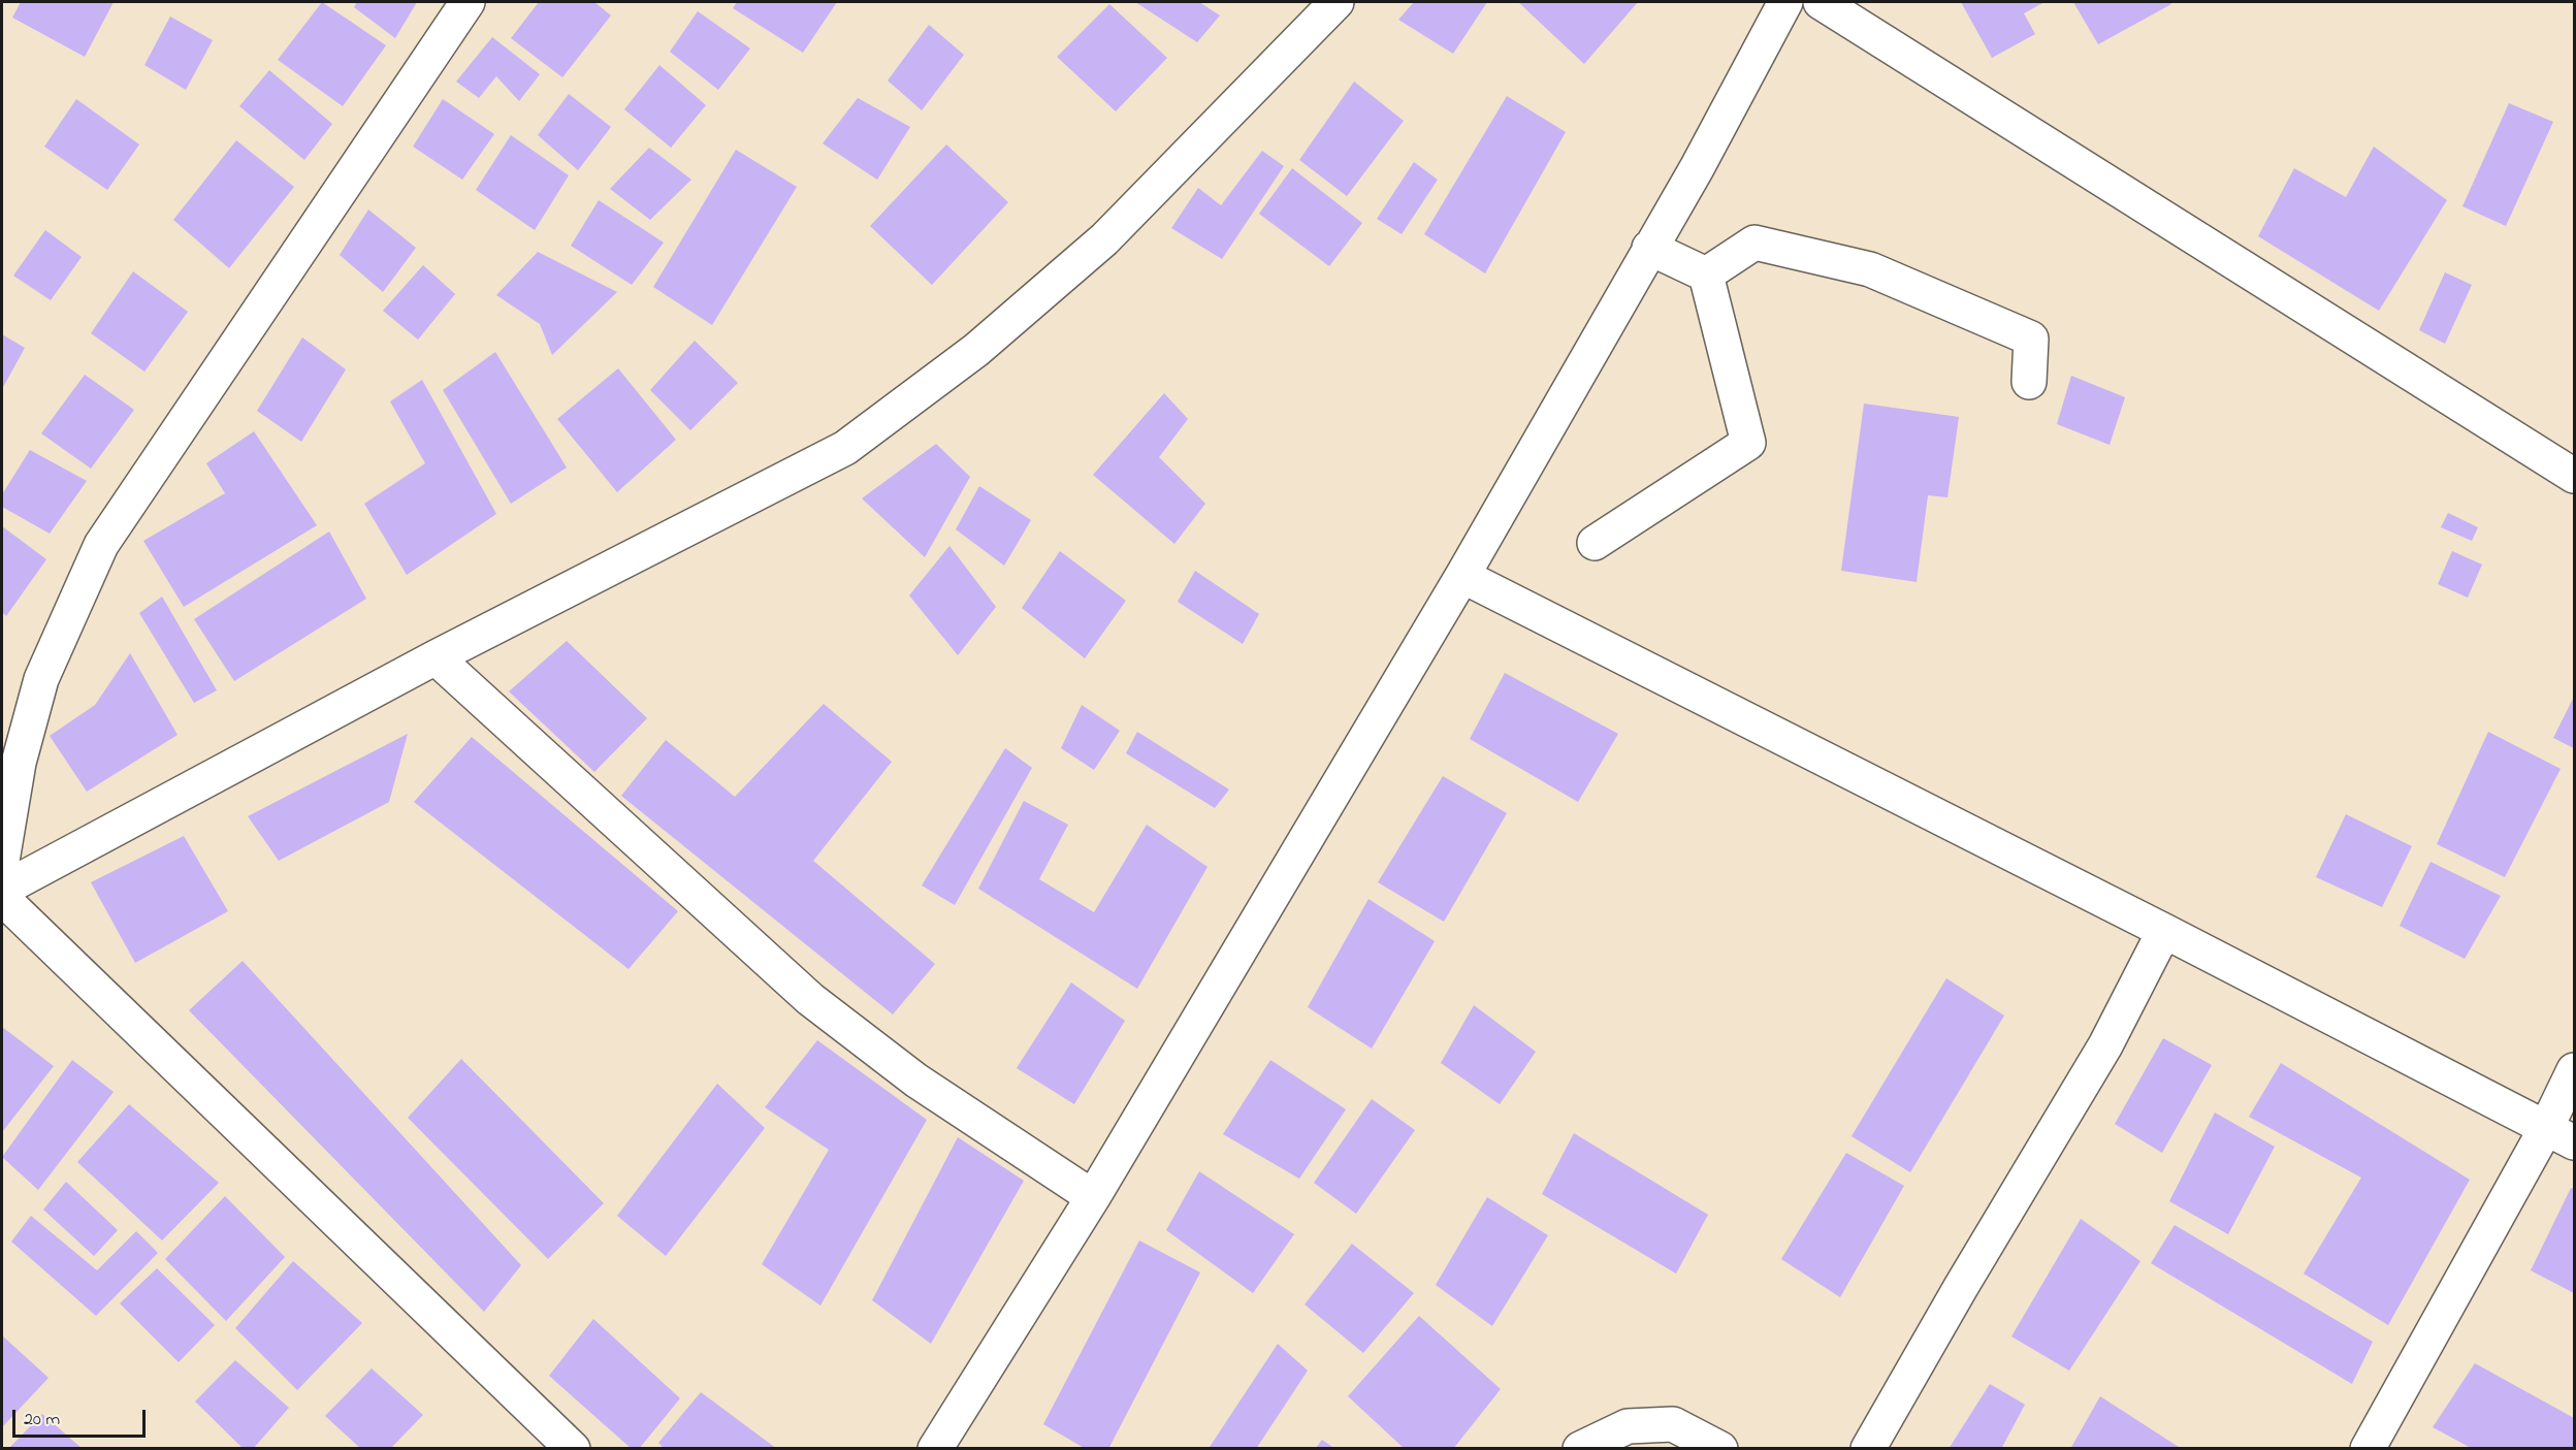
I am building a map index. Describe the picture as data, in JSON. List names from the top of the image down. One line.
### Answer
{"scale_bar":"20 m"}
